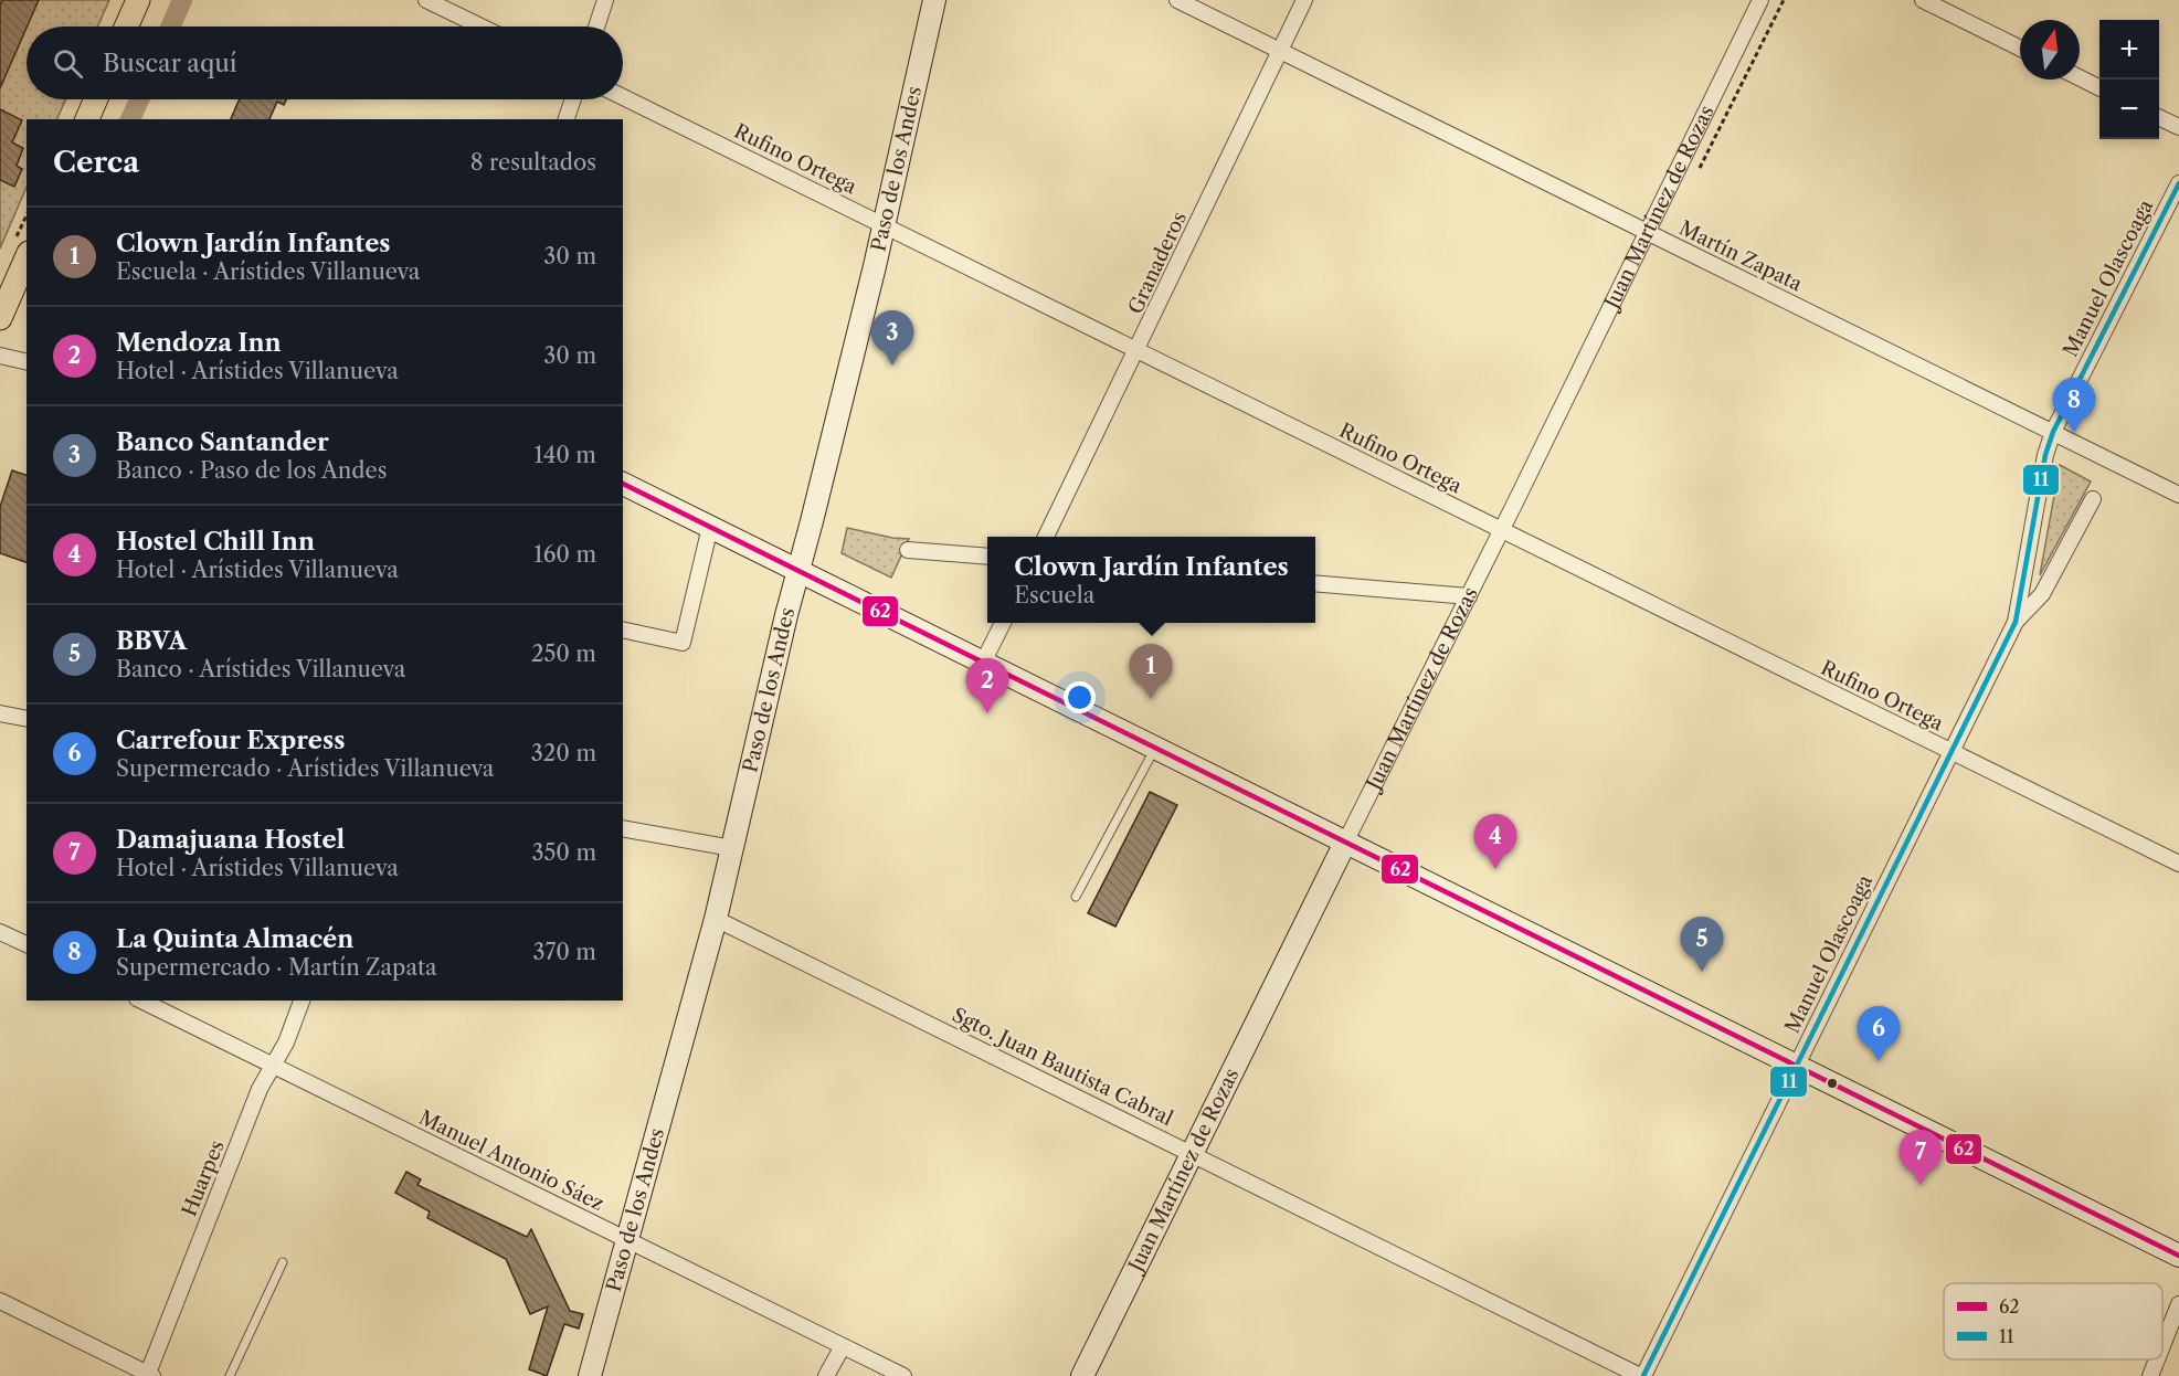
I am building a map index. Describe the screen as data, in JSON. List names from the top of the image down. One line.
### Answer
{"streets":{"street":["Rufino Ortega","Paso de los Andes","Juan Martínez de Rozas","Martín Zapata","Granaderos","Manuel Olascoaga","Sgto. Juan Bautista Cabral","Manuel Antonio Sáez","Huarpes"]},"crossings":[["Rufino Ortega","Paso de los Andes"],["Rufino Ortega","Juan Martínez de Rozas"],["Rufino Ortega","Granaderos"],["Rufino Ortega","Manuel Olascoaga"],["Paso de los Andes","Sgto. Juan Bautista Cabral"],["Paso de los Andes","Manuel Antonio Sáez"],["Juan Martínez de Rozas","Martín Zapata"],["Juan Martínez de Rozas","Sgto. Juan Bautista Cabral"],["Martín Zapata","Granaderos"],["Martín Zapata","Manuel Olascoaga"],["Manuel Olascoaga","Sgto. Juan Bautista Cabral"],["Manuel Antonio Sáez","Huarpes"]],"lines":["transit line 11","transit line 62"],"legend":["62","11"],"north":"top","page":{"map_buttons":["+","−"],"search":"Buscar aquí","heading":["Cerca","8 resultados"],"list":[{"mark":"1","name":"Clown Jardín Infantes","note":"Escuela · Arístides Villanueva","value":"30 m"},{"mark":"2","name":"Mendoza Inn","note":"Hotel · Arístides Villanueva","value":"30 m"},{"mark":"3","name":"Banco Santander","note":"Banco · Paso de los Andes","value":"140 m"},{"mark":"4","name":"Hostel Chill Inn","note":"Hotel · Arístides Villanueva","value":"160 m"},{"mark":"5","name":"BBVA","note":"Banco · Arístides Villanueva","value":"250 m"},{"mark":"6","name":"Carrefour Express","note":"Supermercado · Arístides Villanueva","value":"320 m"},{"mark":"7","name":"Damajuana Hostel","note":"Hotel · Arístides Villanueva","value":"350 m"},{"mark":"8","name":"La Quinta Almacén","note":"Supermercado · Martín Zapata","value":"370 m"}],"pins":["3","8","1","2","4","5","6","7"],"popup":["Clown Jardín Infantes","Escuela"]}}
